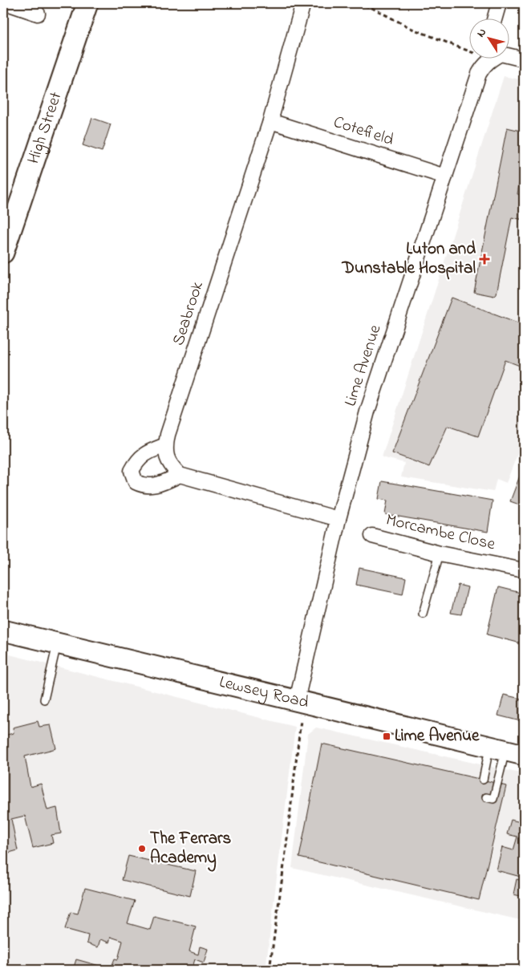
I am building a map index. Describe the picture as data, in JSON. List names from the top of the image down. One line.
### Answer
{"streets":{"street":["High Street","Cotefield","Seabrook","Lime Avenue","Morcambe Close","Lewsey Road"]},"crossings":[["Cotefield","Seabrook"],["Cotefield","Lime Avenue"],["Lime Avenue","Lewsey Road"]],"places":{"health":["Luton and Dunstable Hospital"],"transit":["Lime Avenue"],"other":["The Ferrars Academy"]},"north":"top left"}
